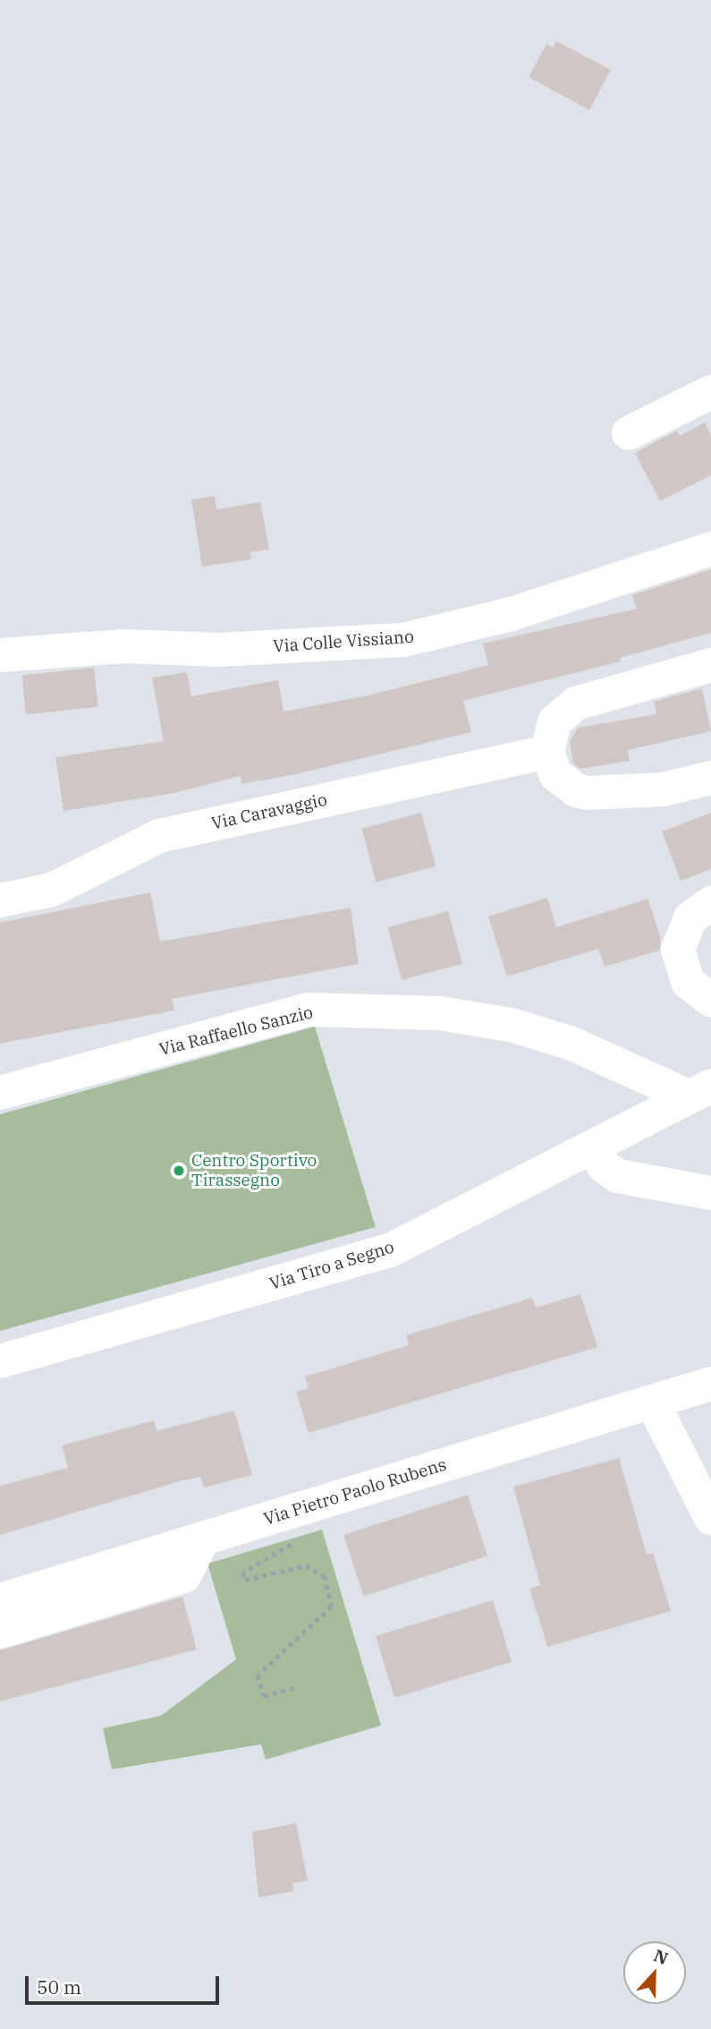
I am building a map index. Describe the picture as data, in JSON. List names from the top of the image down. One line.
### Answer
{"streets":{"street":["Via Colle Vissiano","Via Caravaggio","Via Raffaello Sanzio","Via Tiro a Segno","Via Pietro Paolo Rubens"]},"crossings":[["Via Raffaello Sanzio","Via Tiro a Segno"]],"places":["Centro Sportivo Tirassegno"],"scale_bar":"50 m","north":"top"}
